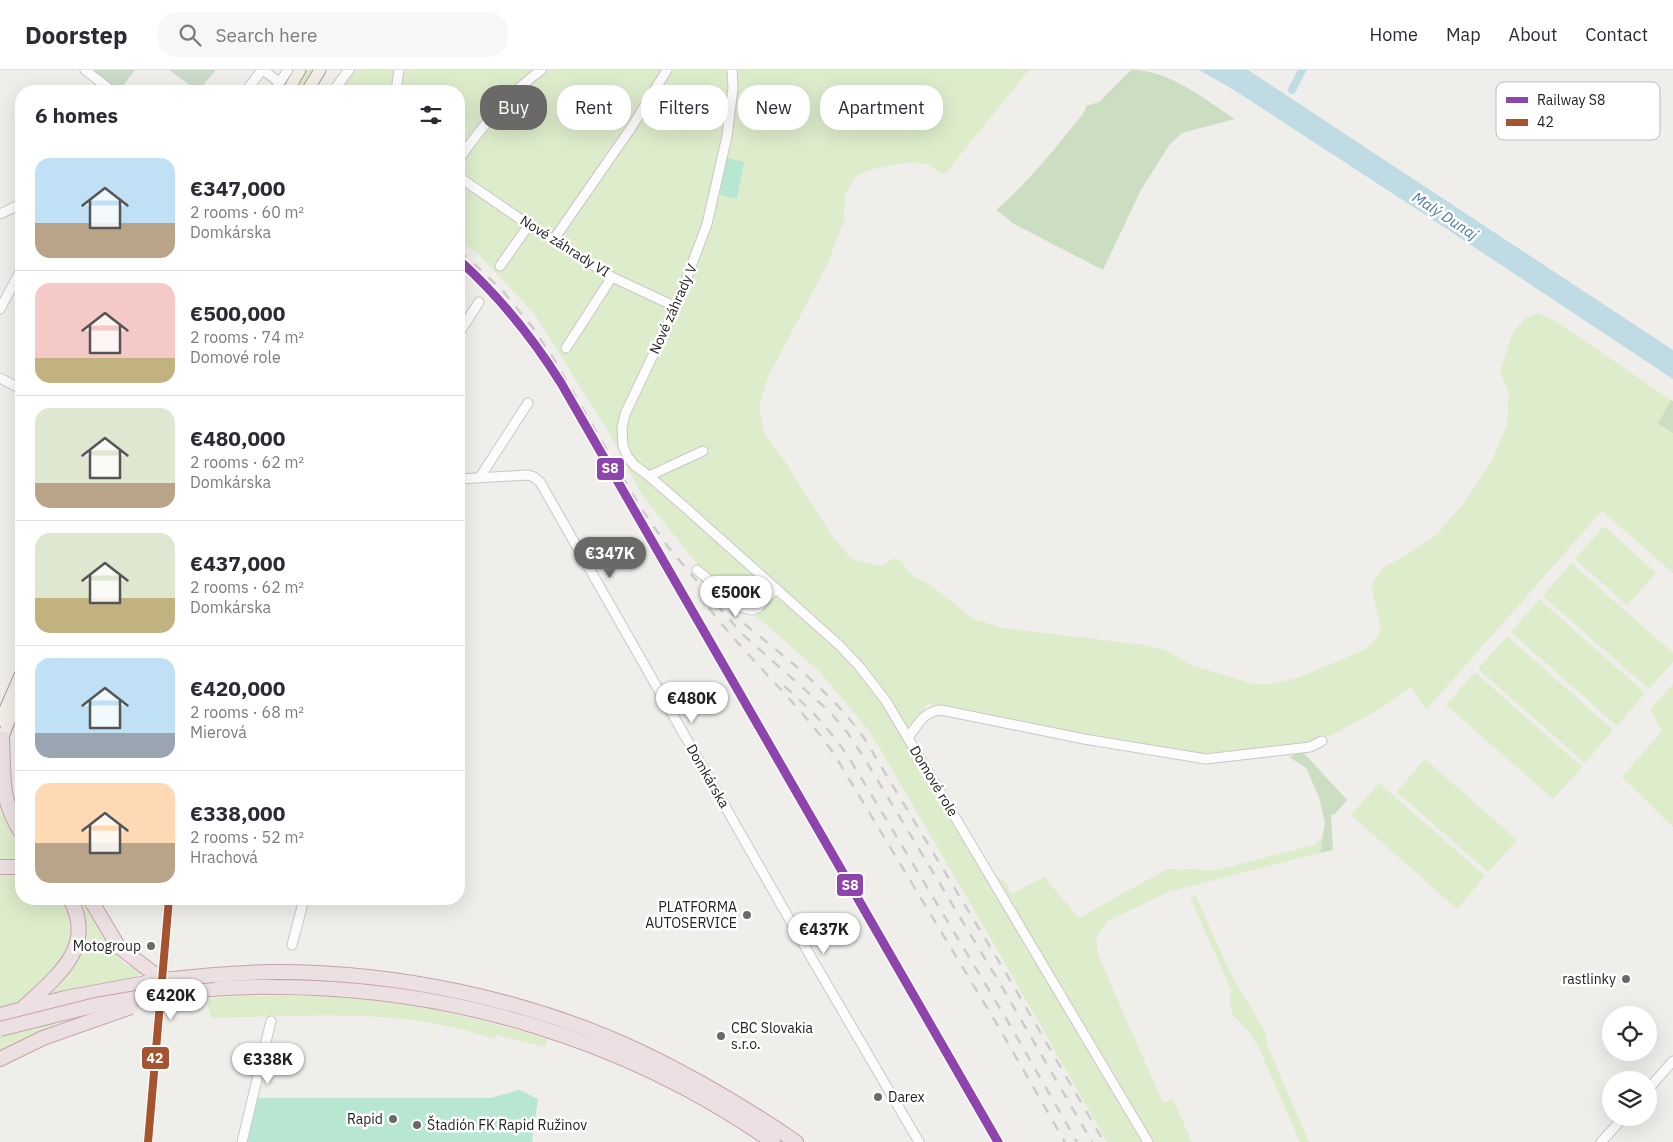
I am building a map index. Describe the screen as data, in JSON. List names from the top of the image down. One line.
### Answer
{"streets":{"street":["Nové záhrady VI","Nové záhrady V","Domkárska","Domové role"]},"crossings":[["Nové záhrady VI","Nové záhrady V"],["Nové záhrady V","Domové role"]],"water":["Malý Dunaj"],"places":["PLATFORMA AUTOSERVICE","Motogroup","rastlinky","CBC Slovakia s.r.o.","Darex","Rapid","Štadión FK Rapid Ružinov"],"lines":["rail line S8","transit line 42"],"legend":["Railway S8","42"],"page":{"header":"Doorstep","search":"Search here","nav":["Home","Map","About","Contact"],"chip":["Buy","Rent","Filters","New","Apartment"],"heading":"6 homes","list":[{"name":"€347,000","note":"2 rooms · 60 m² · Domkárska"},{"name":"€500,000","note":"2 rooms · 74 m² · Domové role"},{"name":"€480,000","note":"2 rooms · 62 m² · Domkárska"},{"name":"€437,000","note":"2 rooms · 62 m² · Domkárska"},{"name":"€420,000","note":"2 rooms · 68 m² · Mierová"},{"name":"€338,000","note":"2 rooms · 52 m² · Hrachová"}],"price":["€347K","€500K","€480K","€437K","€420K","€338K"]}}
